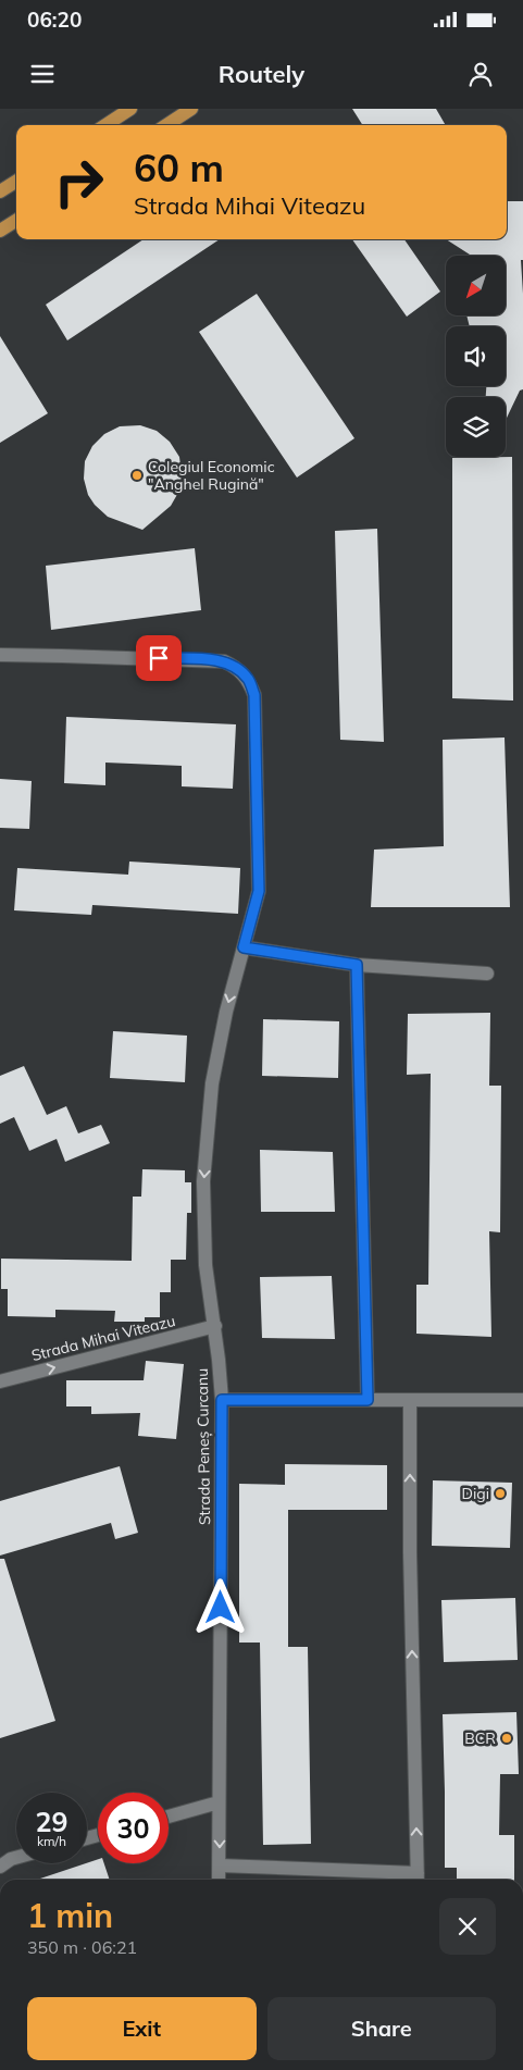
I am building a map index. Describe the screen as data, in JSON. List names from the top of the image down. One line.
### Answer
{"streets":{"street":["Strada Mihai Viteazu","Strada Peneș Curcanu"]},"crossings":[["Strada Mihai Viteazu","Strada Peneș Curcanu"]],"one_way":["Strada Mihai Viteazu"],"places":["Colegiul Economic \"Anghel Rugină\"","Digi","BCR"],"north":"bottom left","page":{"status":"06:20","header":"Routely","turn":["60 m","Strada Mihai Viteazu"],"speed":"29 km/h","limit":"30","heading":["1 min","350 m · 06:21"],"buttons":["Exit","Share"]}}
